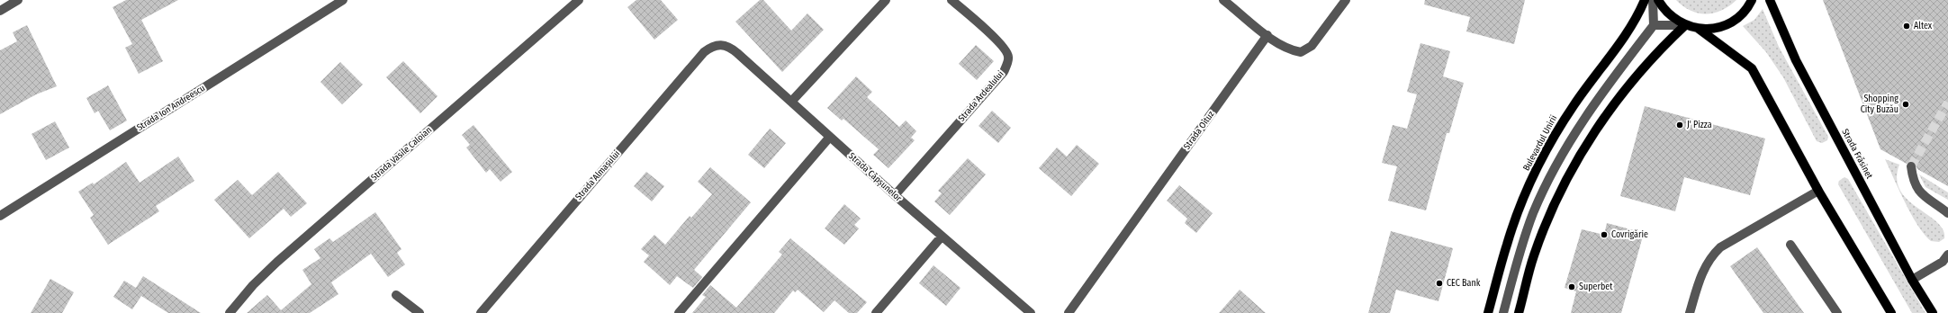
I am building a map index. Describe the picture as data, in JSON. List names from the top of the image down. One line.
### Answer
{"streets":{"main road":["Bulevardul Unirii","Strada Frăsinet"],"street":["Strada Ardealului","Strada Ion Andreescu","Strada Oituz","Strada Vasile Caloian","Strada Almașului","Strada Căpșunelor"]},"crossings":[["Strada Ardealului","Strada Căpșunelor"],["Strada Almașului","Strada Căpșunelor"]],"places":["Altex","Shopping City Buzău","J' Pizza","Covrigărie","CEC Bank","Superbet"]}
